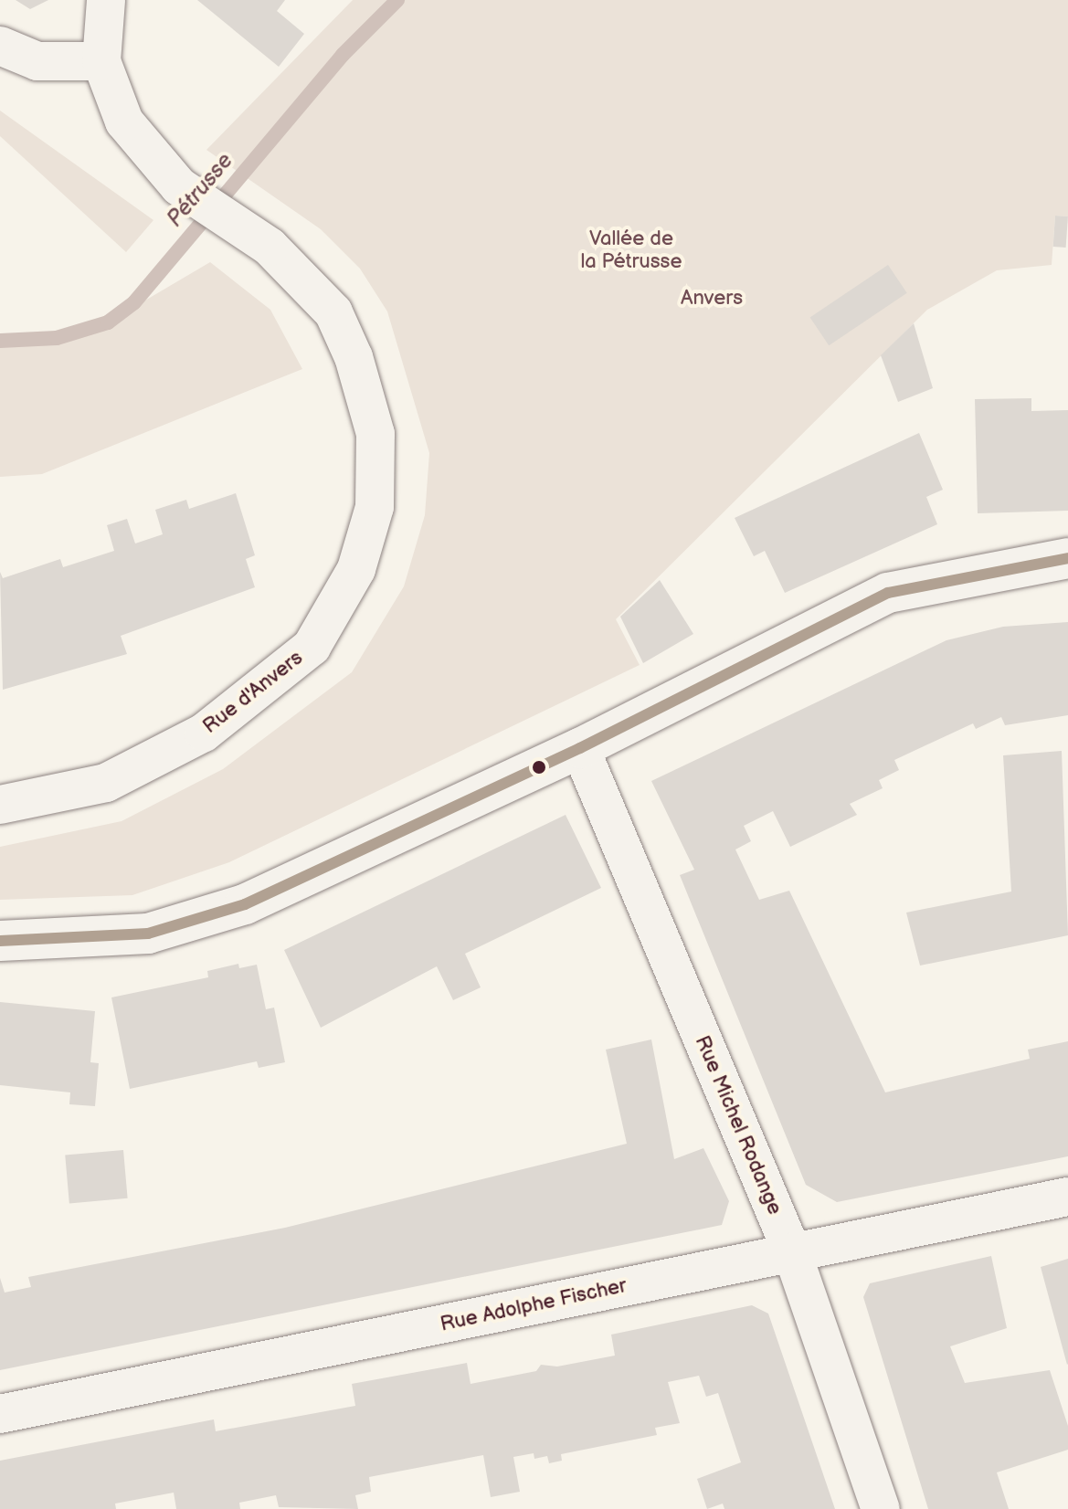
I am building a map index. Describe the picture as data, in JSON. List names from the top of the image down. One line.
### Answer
{"streets":{"street":["Rue d'Anvers","Rue Michel Rodange","Rue Adolphe Fischer"]},"crossings":[["Rue Michel Rodange","Rue Adolphe Fischer"]],"water":["Pétrusse"],"parks":["Vallée de la Pétrusse","Anvers"]}
